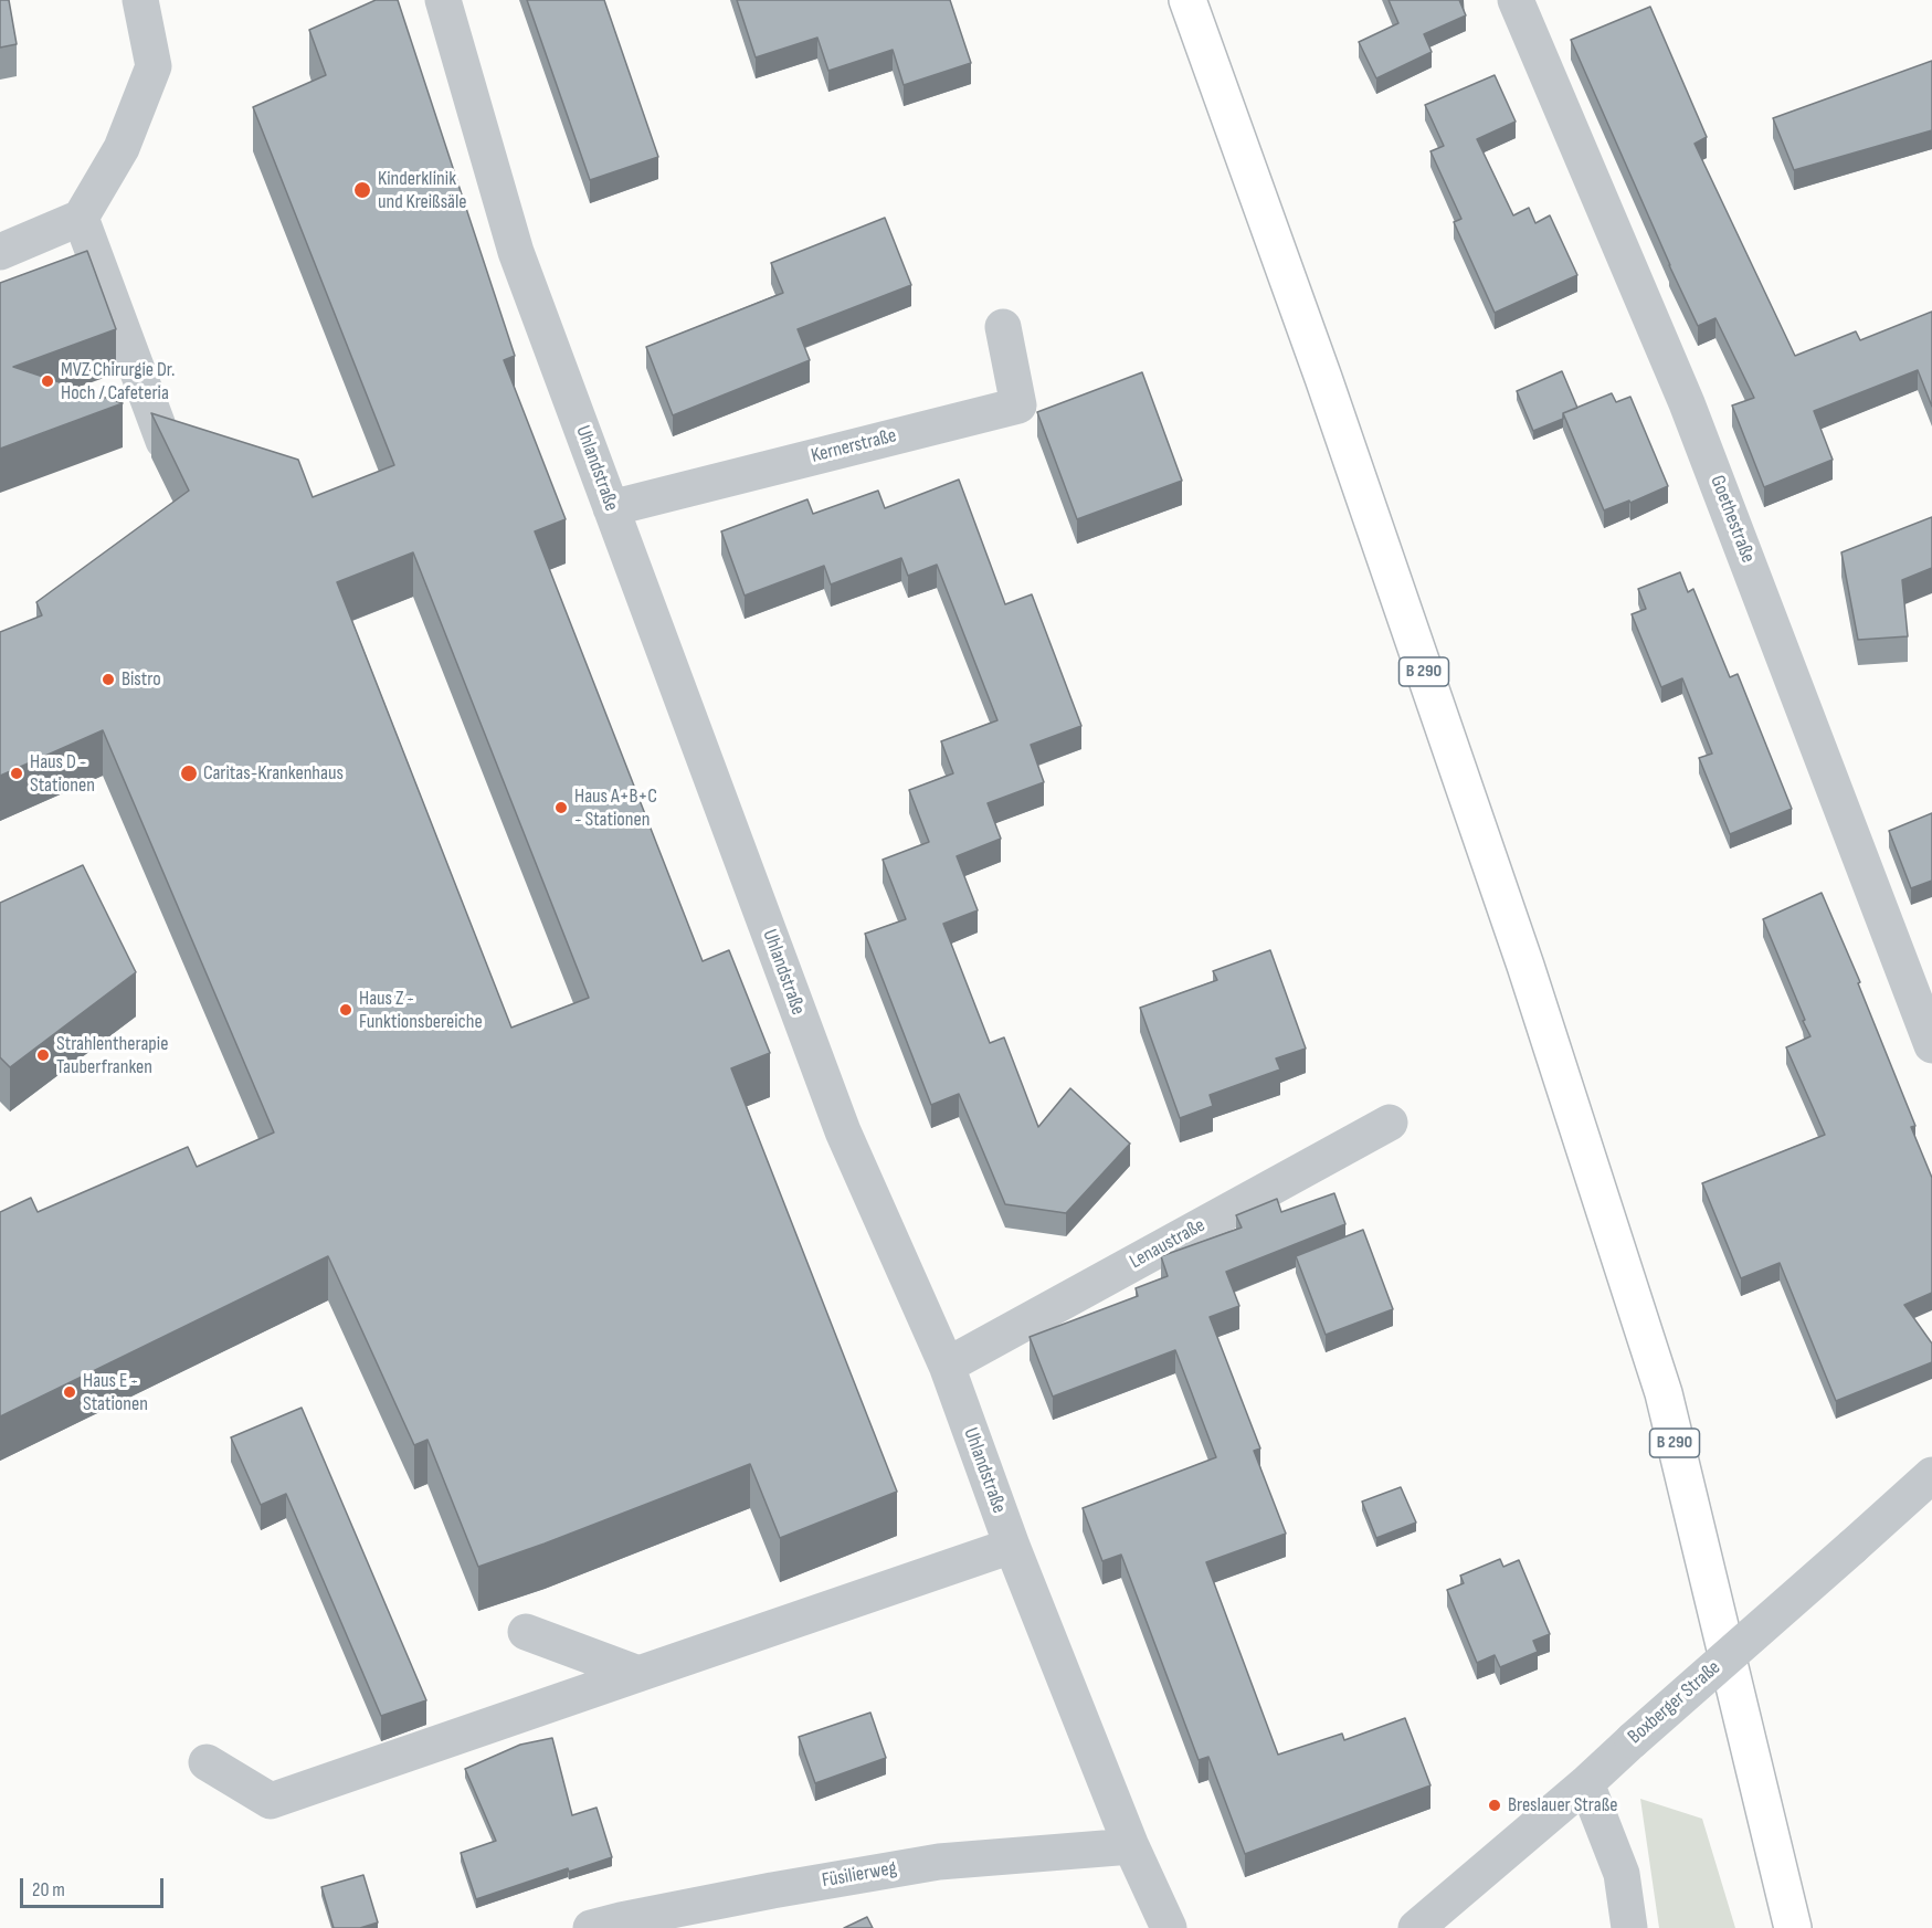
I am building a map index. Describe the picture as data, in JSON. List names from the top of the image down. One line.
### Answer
{"streets":{"main road":["B 290"],"street":["Kernerstraße","Uhlandstraße","Goethestraße","Lenaustraße","Boxberger Straße","Füsilierweg"]},"crossings":[["Kernerstraße","Uhlandstraße"],["Uhlandstraße","Lenaustraße"],["Uhlandstraße","Füsilierweg"]],"places":["Kinderklinik und Kreißsäle","MVZ Chirurgie Dr. Hoch / Cafeteria","Bistro","Haus D - Stationen","Caritas-Krankenhaus","Haus A+B+C - Stationen","Haus Z - Funktionsbereiche","Strahlentherapie Tauberfranken","Haus E - Stationen","Breslauer Straße"],"scale_bar":"20 m"}
